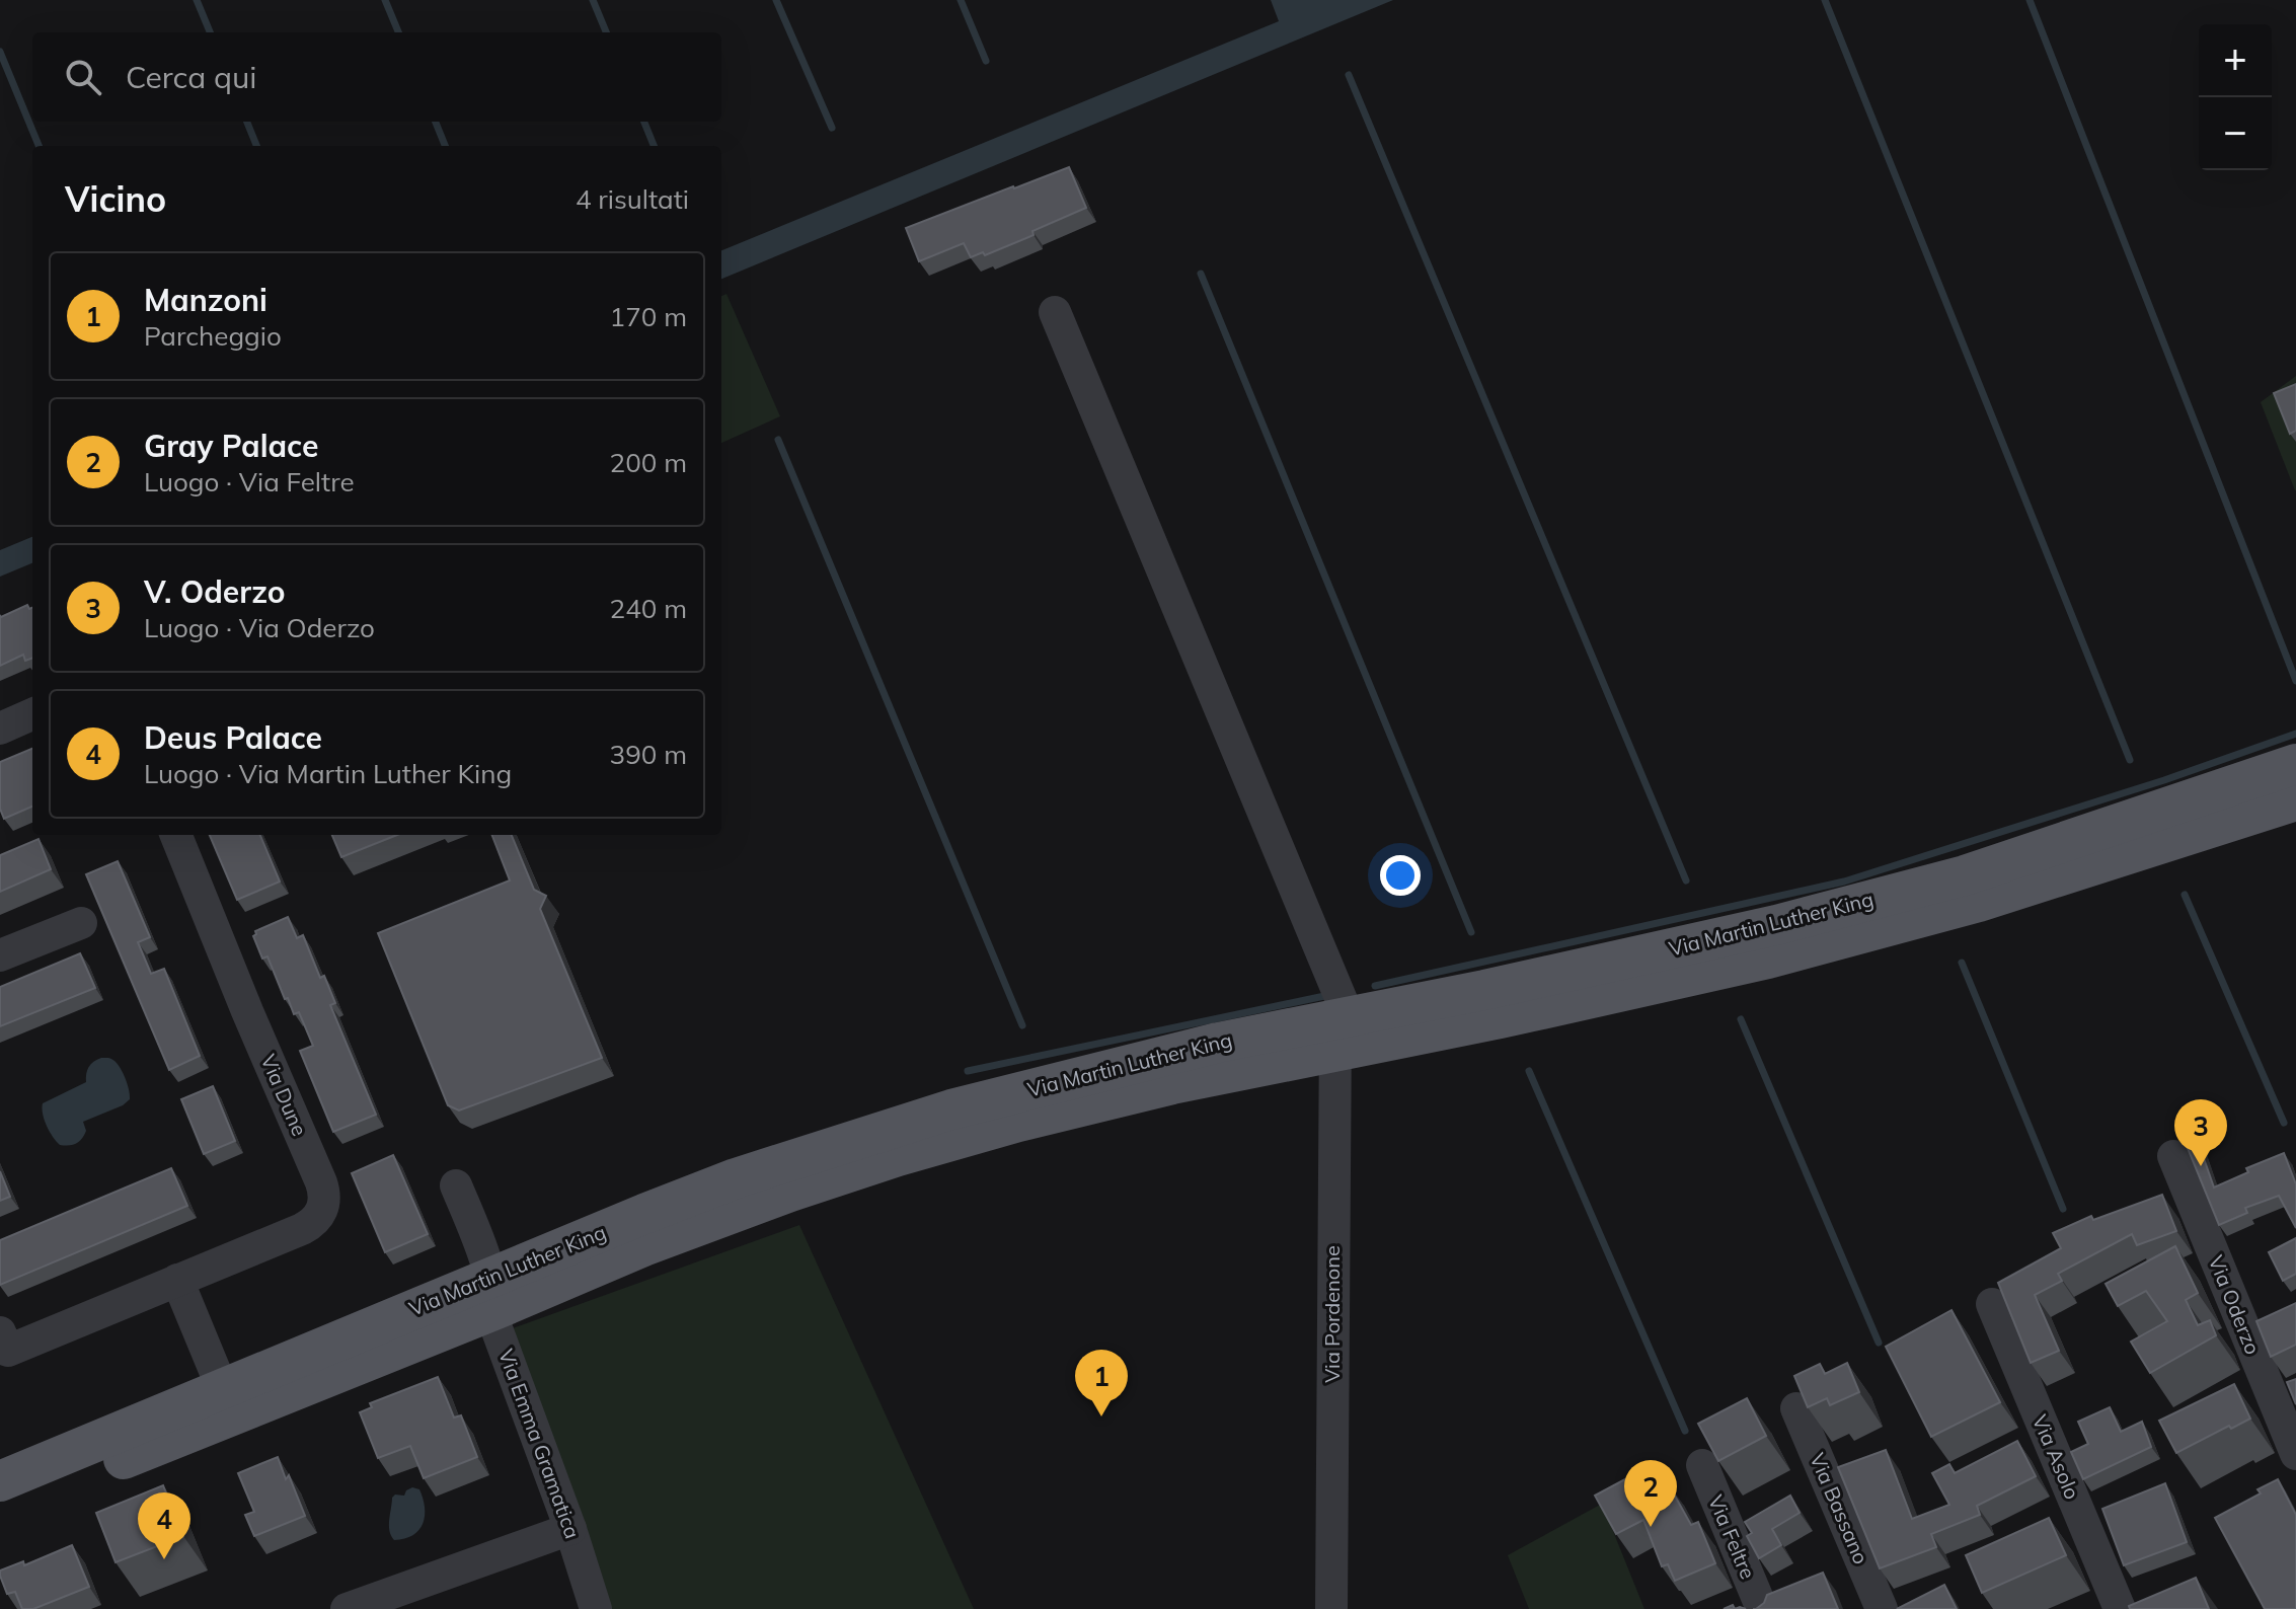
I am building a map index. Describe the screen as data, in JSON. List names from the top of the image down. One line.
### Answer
{"streets":{"main road":["Via Martin Luther King"],"street":["Via Dune","Via Oderzo","Via Pordenone","Via Emma Gramatica","Via Asolo","Via Bassano","Via Feltre"]},"crossings":[["Via Martin Luther King","Via Pordenone"],["Via Martin Luther King","Via Emma Gramatica"]],"page":{"map_buttons":["+","−"],"search":"Cerca qui","heading":["Vicino","4 risultati"],"list":[{"mark":"1","name":"Manzoni","note":"Parcheggio","value":"170 m"},{"mark":"2","name":"Gray Palace","note":"Luogo · Via Feltre","value":"200 m"},{"mark":"3","name":"V. Oderzo","note":"Luogo · Via Oderzo","value":"240 m"},{"mark":"4","name":"Deus Palace","note":"Luogo · Via Martin Luther King","value":"390 m"}],"pins":["3","1","2","4"]}}
